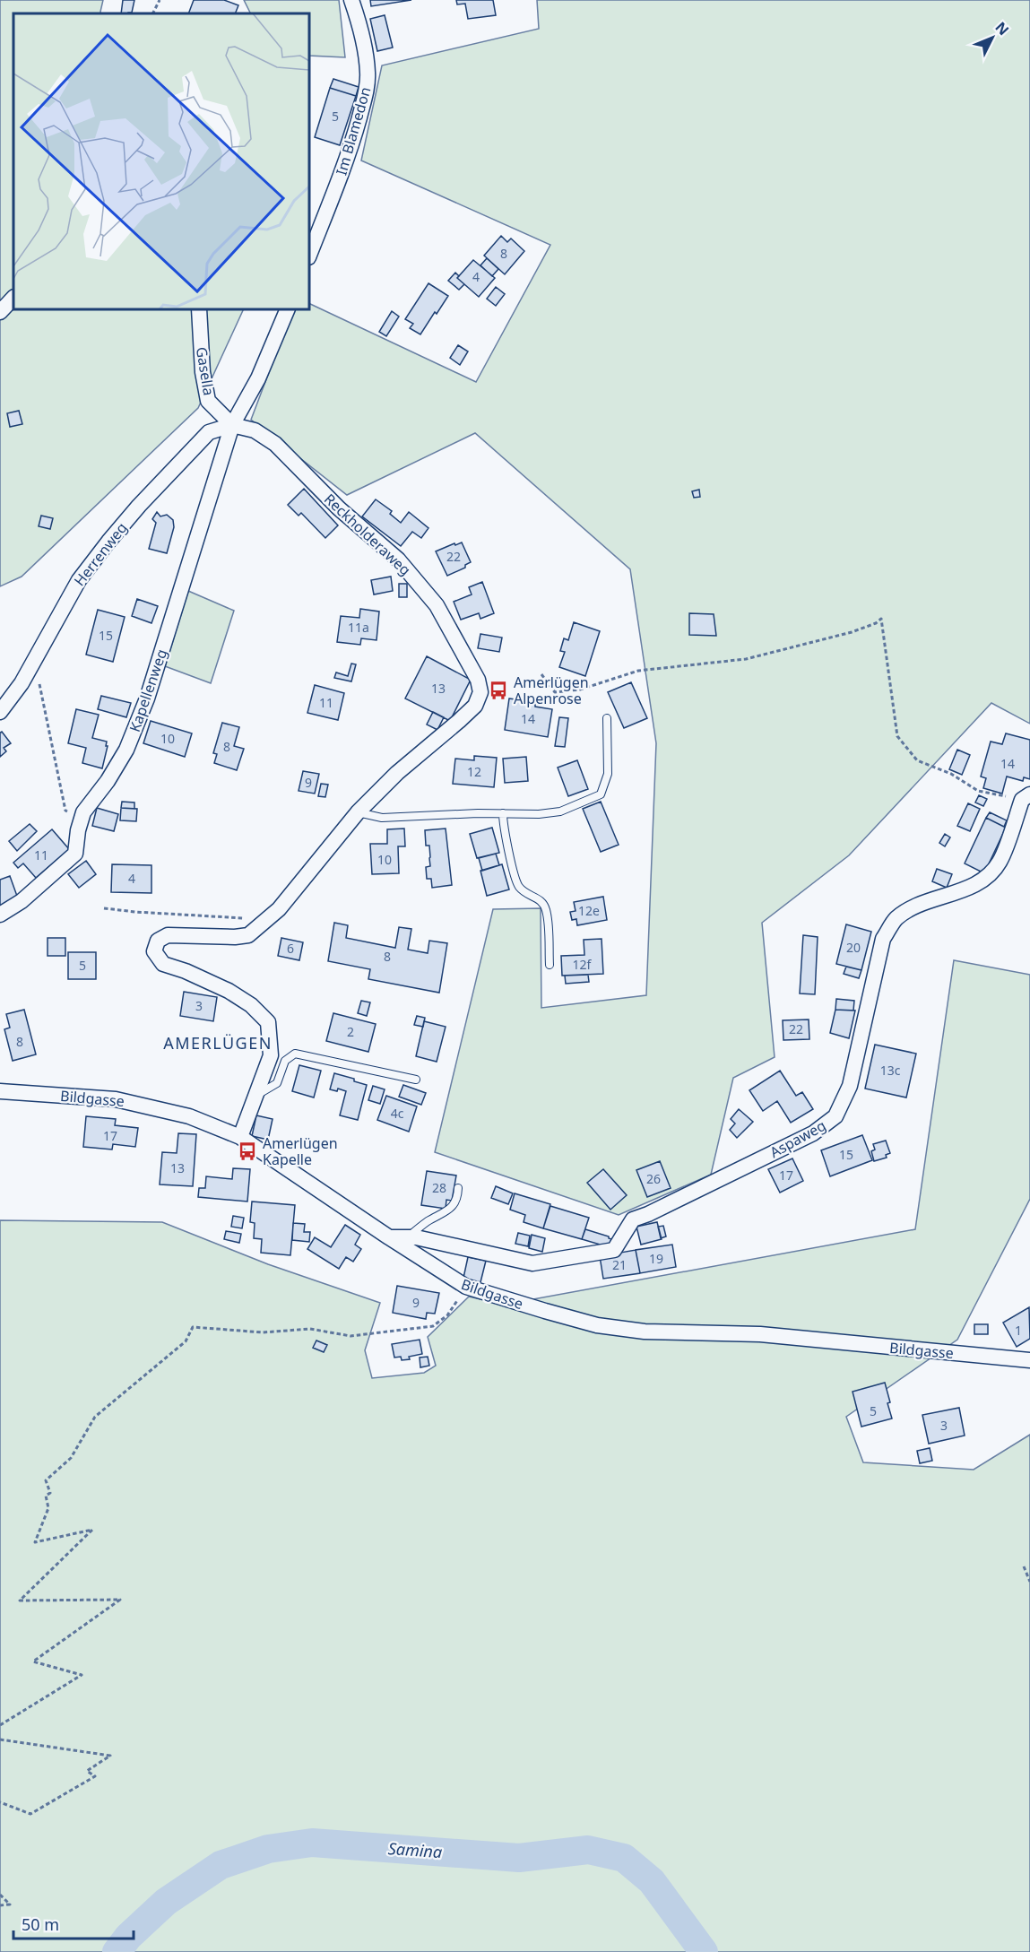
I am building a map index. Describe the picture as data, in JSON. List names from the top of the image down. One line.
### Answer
{"streets":{"street":["Im Blamedon","Gasella","Reckholderaweg","Herrenweg","Kapellenweg","Bildgasse","Aspaweg"]},"crossings":[["Gasella","Reckholderaweg"],["Gasella","Herrenweg"],["Gasella","Kapellenweg"],["Reckholderaweg","Herrenweg"],["Reckholderaweg","Kapellenweg"],["Reckholderaweg","Bildgasse"],["Herrenweg","Kapellenweg"],["Bildgasse","Aspaweg"]],"districts":["AMERLÜGEN"],"water":["Samina"],"places":{"bus stop":["Amerlügen Alpenrose","Amerlügen Kapelle"]},"house_numbers":["5","8","4","22","11a","15","13","11","14","10","8","14","12","9","11","10","4","12e","20","6","8","12f","5","3","22","2","8","13c","4c","17","15","13","17","26","28","19","21","9","1","5","3"],"scale_bar":"50 m","north":"top right"}
